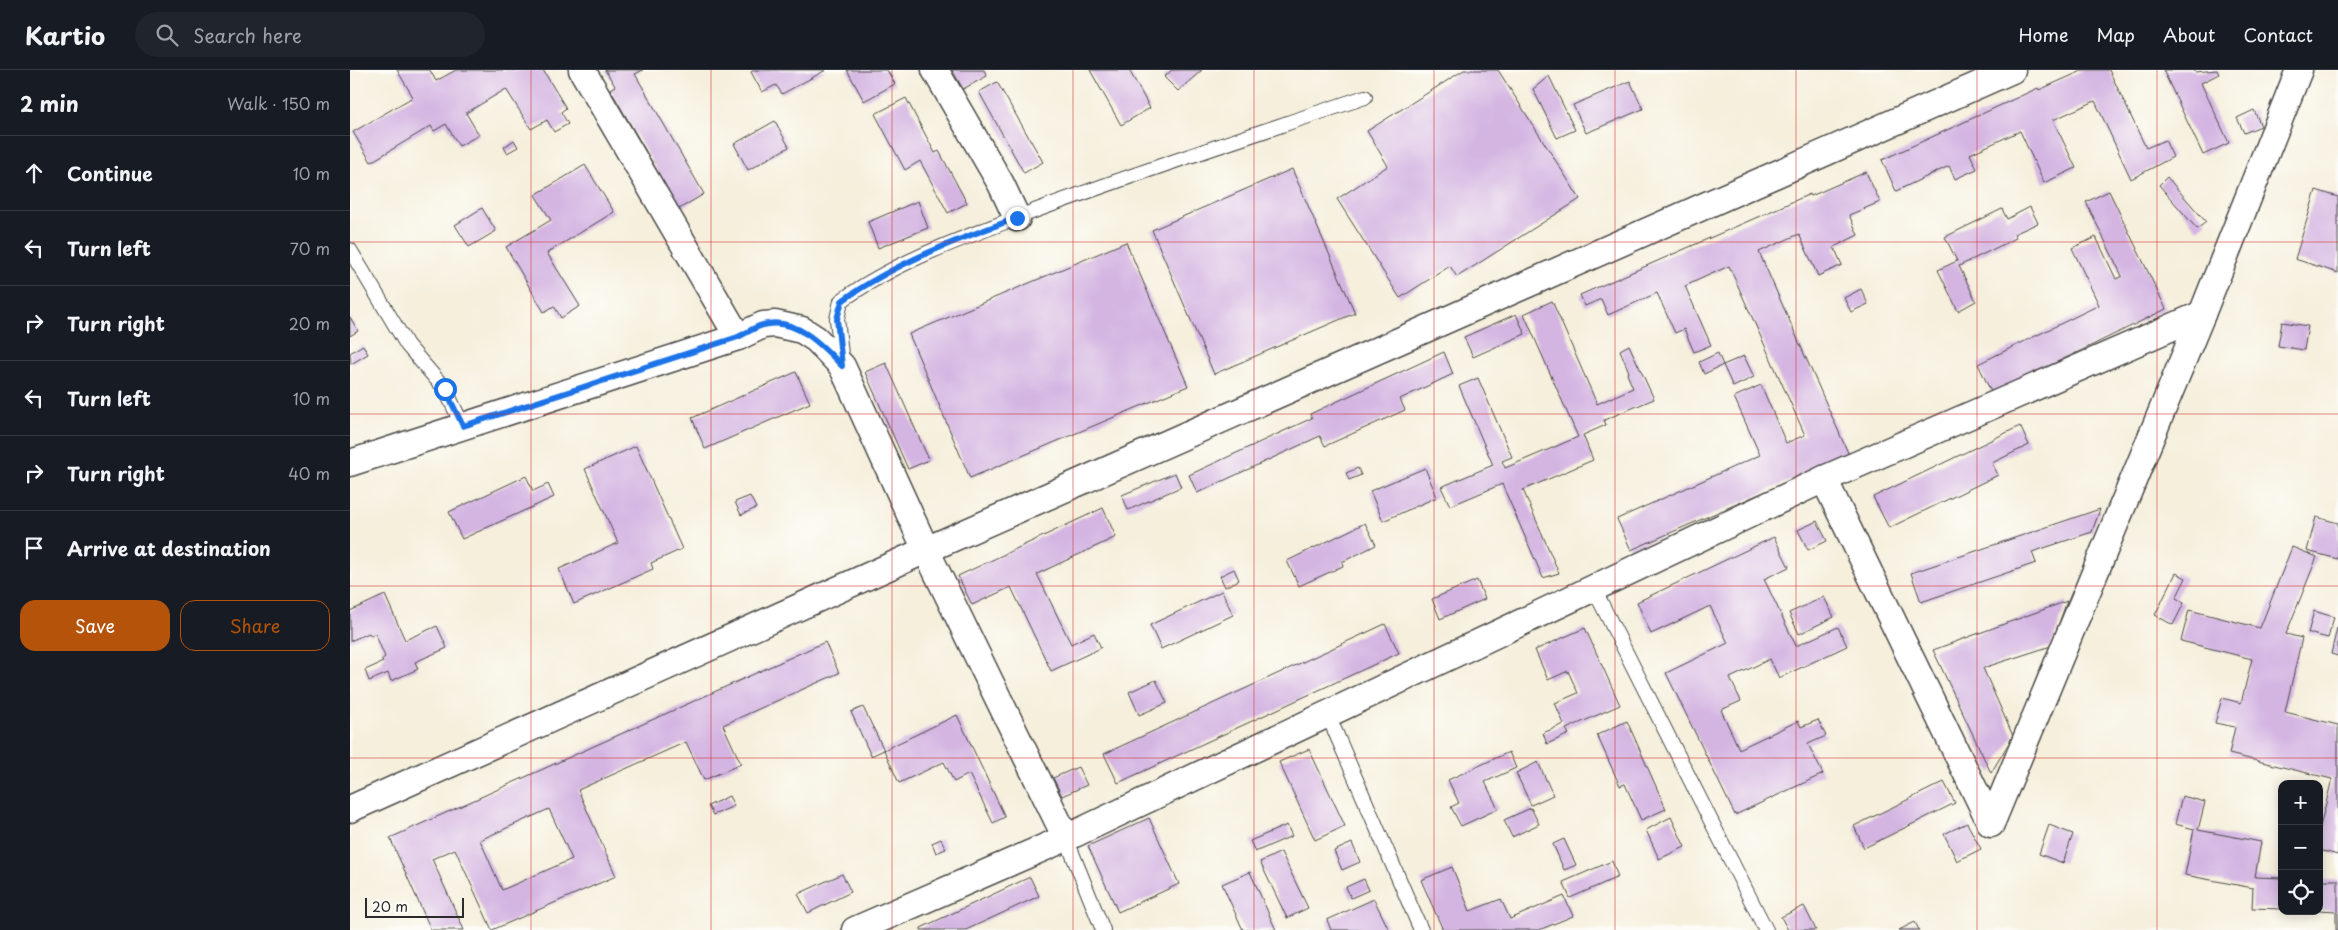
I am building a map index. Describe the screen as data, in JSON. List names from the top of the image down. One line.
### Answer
{"scale_bar":"20 m","page":{"header":"Kartio","search":"Search here","nav":["Home","Map","About","Contact"],"heading":["2 min","Walk · 150 m"],"list":[["Continue","10 m"],["Turn left","70 m"],["Turn right","20 m"],["Turn left","10 m"],["Turn right","40 m"],"Arrive at destination"],"buttons":["Save","Share"],"map_buttons":["+","−"],"scale":"20 m"}}
